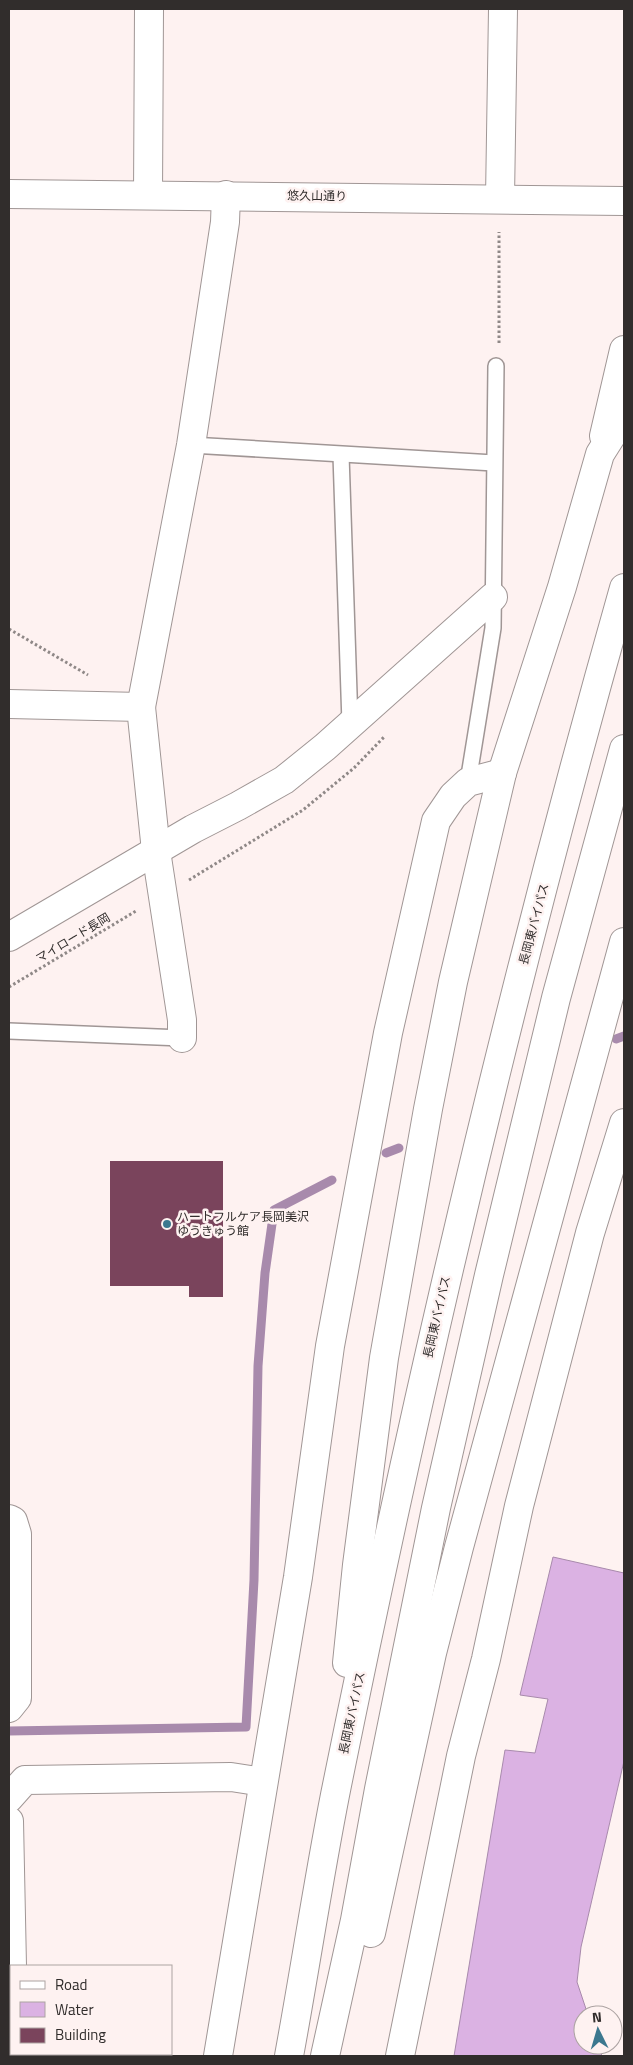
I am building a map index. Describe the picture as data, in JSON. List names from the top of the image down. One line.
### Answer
{"streets":{"main road":["悠久山通り","長岡東バイパス"],"path":["マイロード長岡"]},"places":["ハートフルケア長岡美沢 ゆうきゅう館"],"legend":["Road","Water","Building"],"north":"top"}
